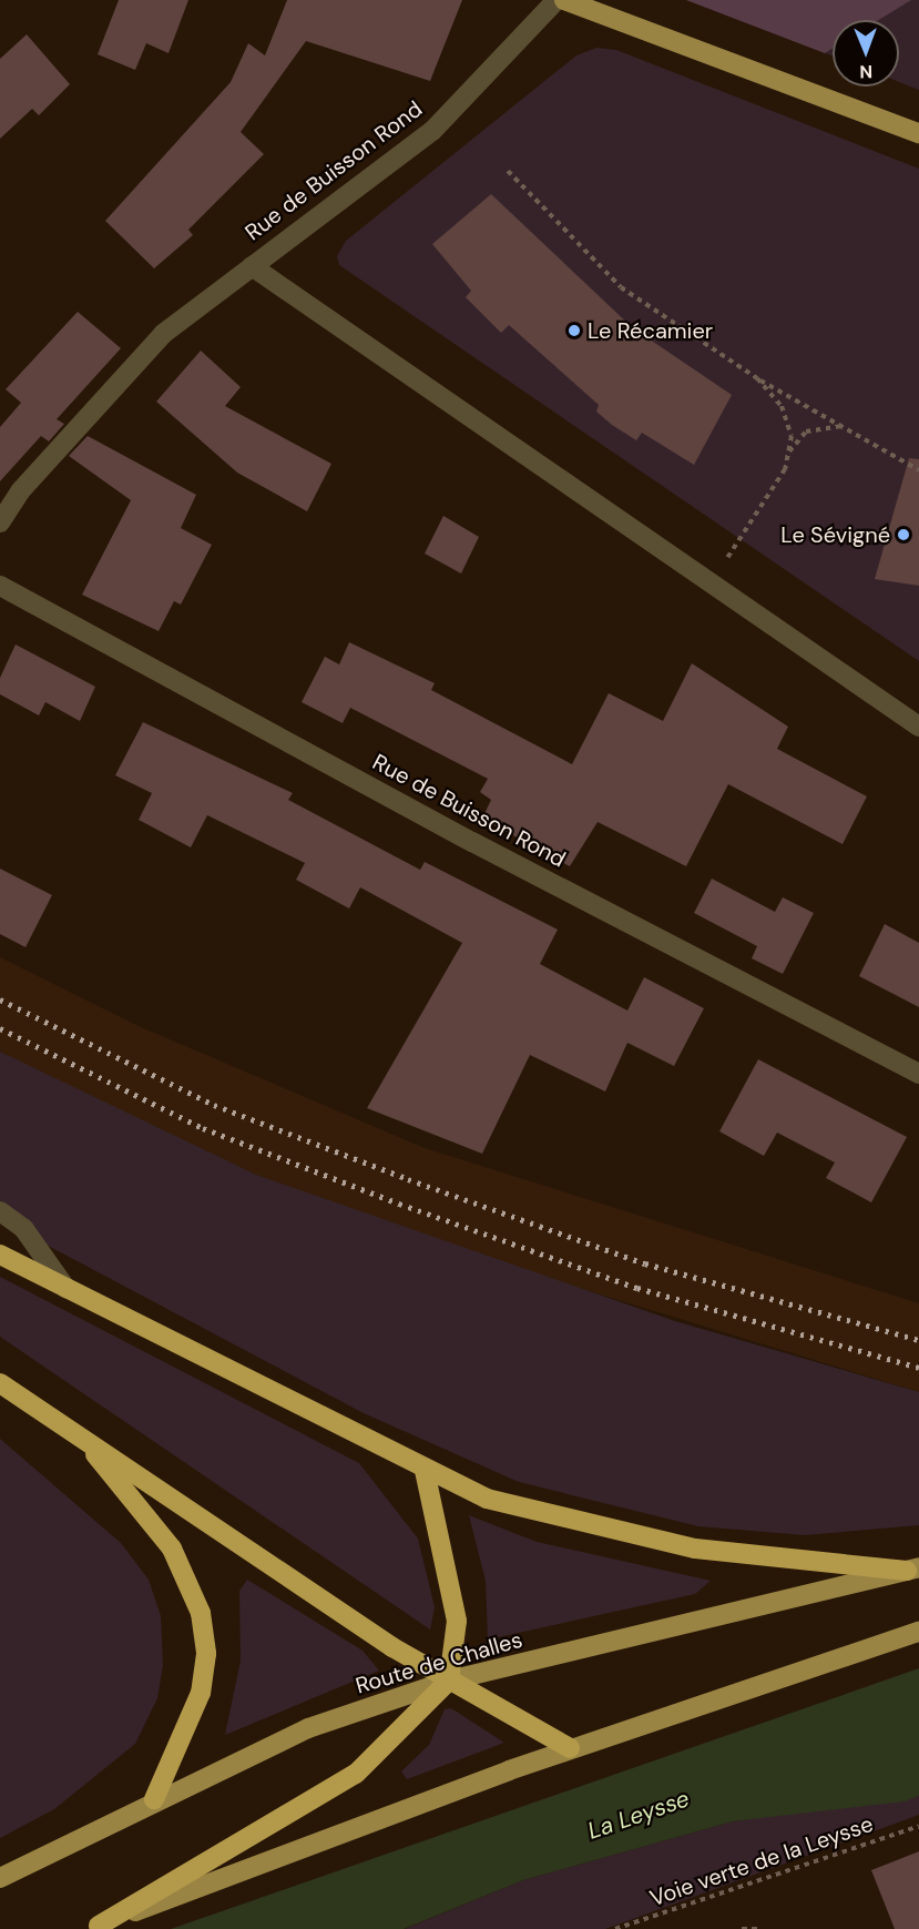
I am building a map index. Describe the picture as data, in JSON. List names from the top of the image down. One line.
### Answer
{"streets":{"main road":["Route de Challes"],"street":["Rue de Buisson Rond"],"path":["Voie verte de la Leysse"]},"water":["La Leysse"],"places":["Le Récamier","Le Sévigné"],"north":"bottom"}
